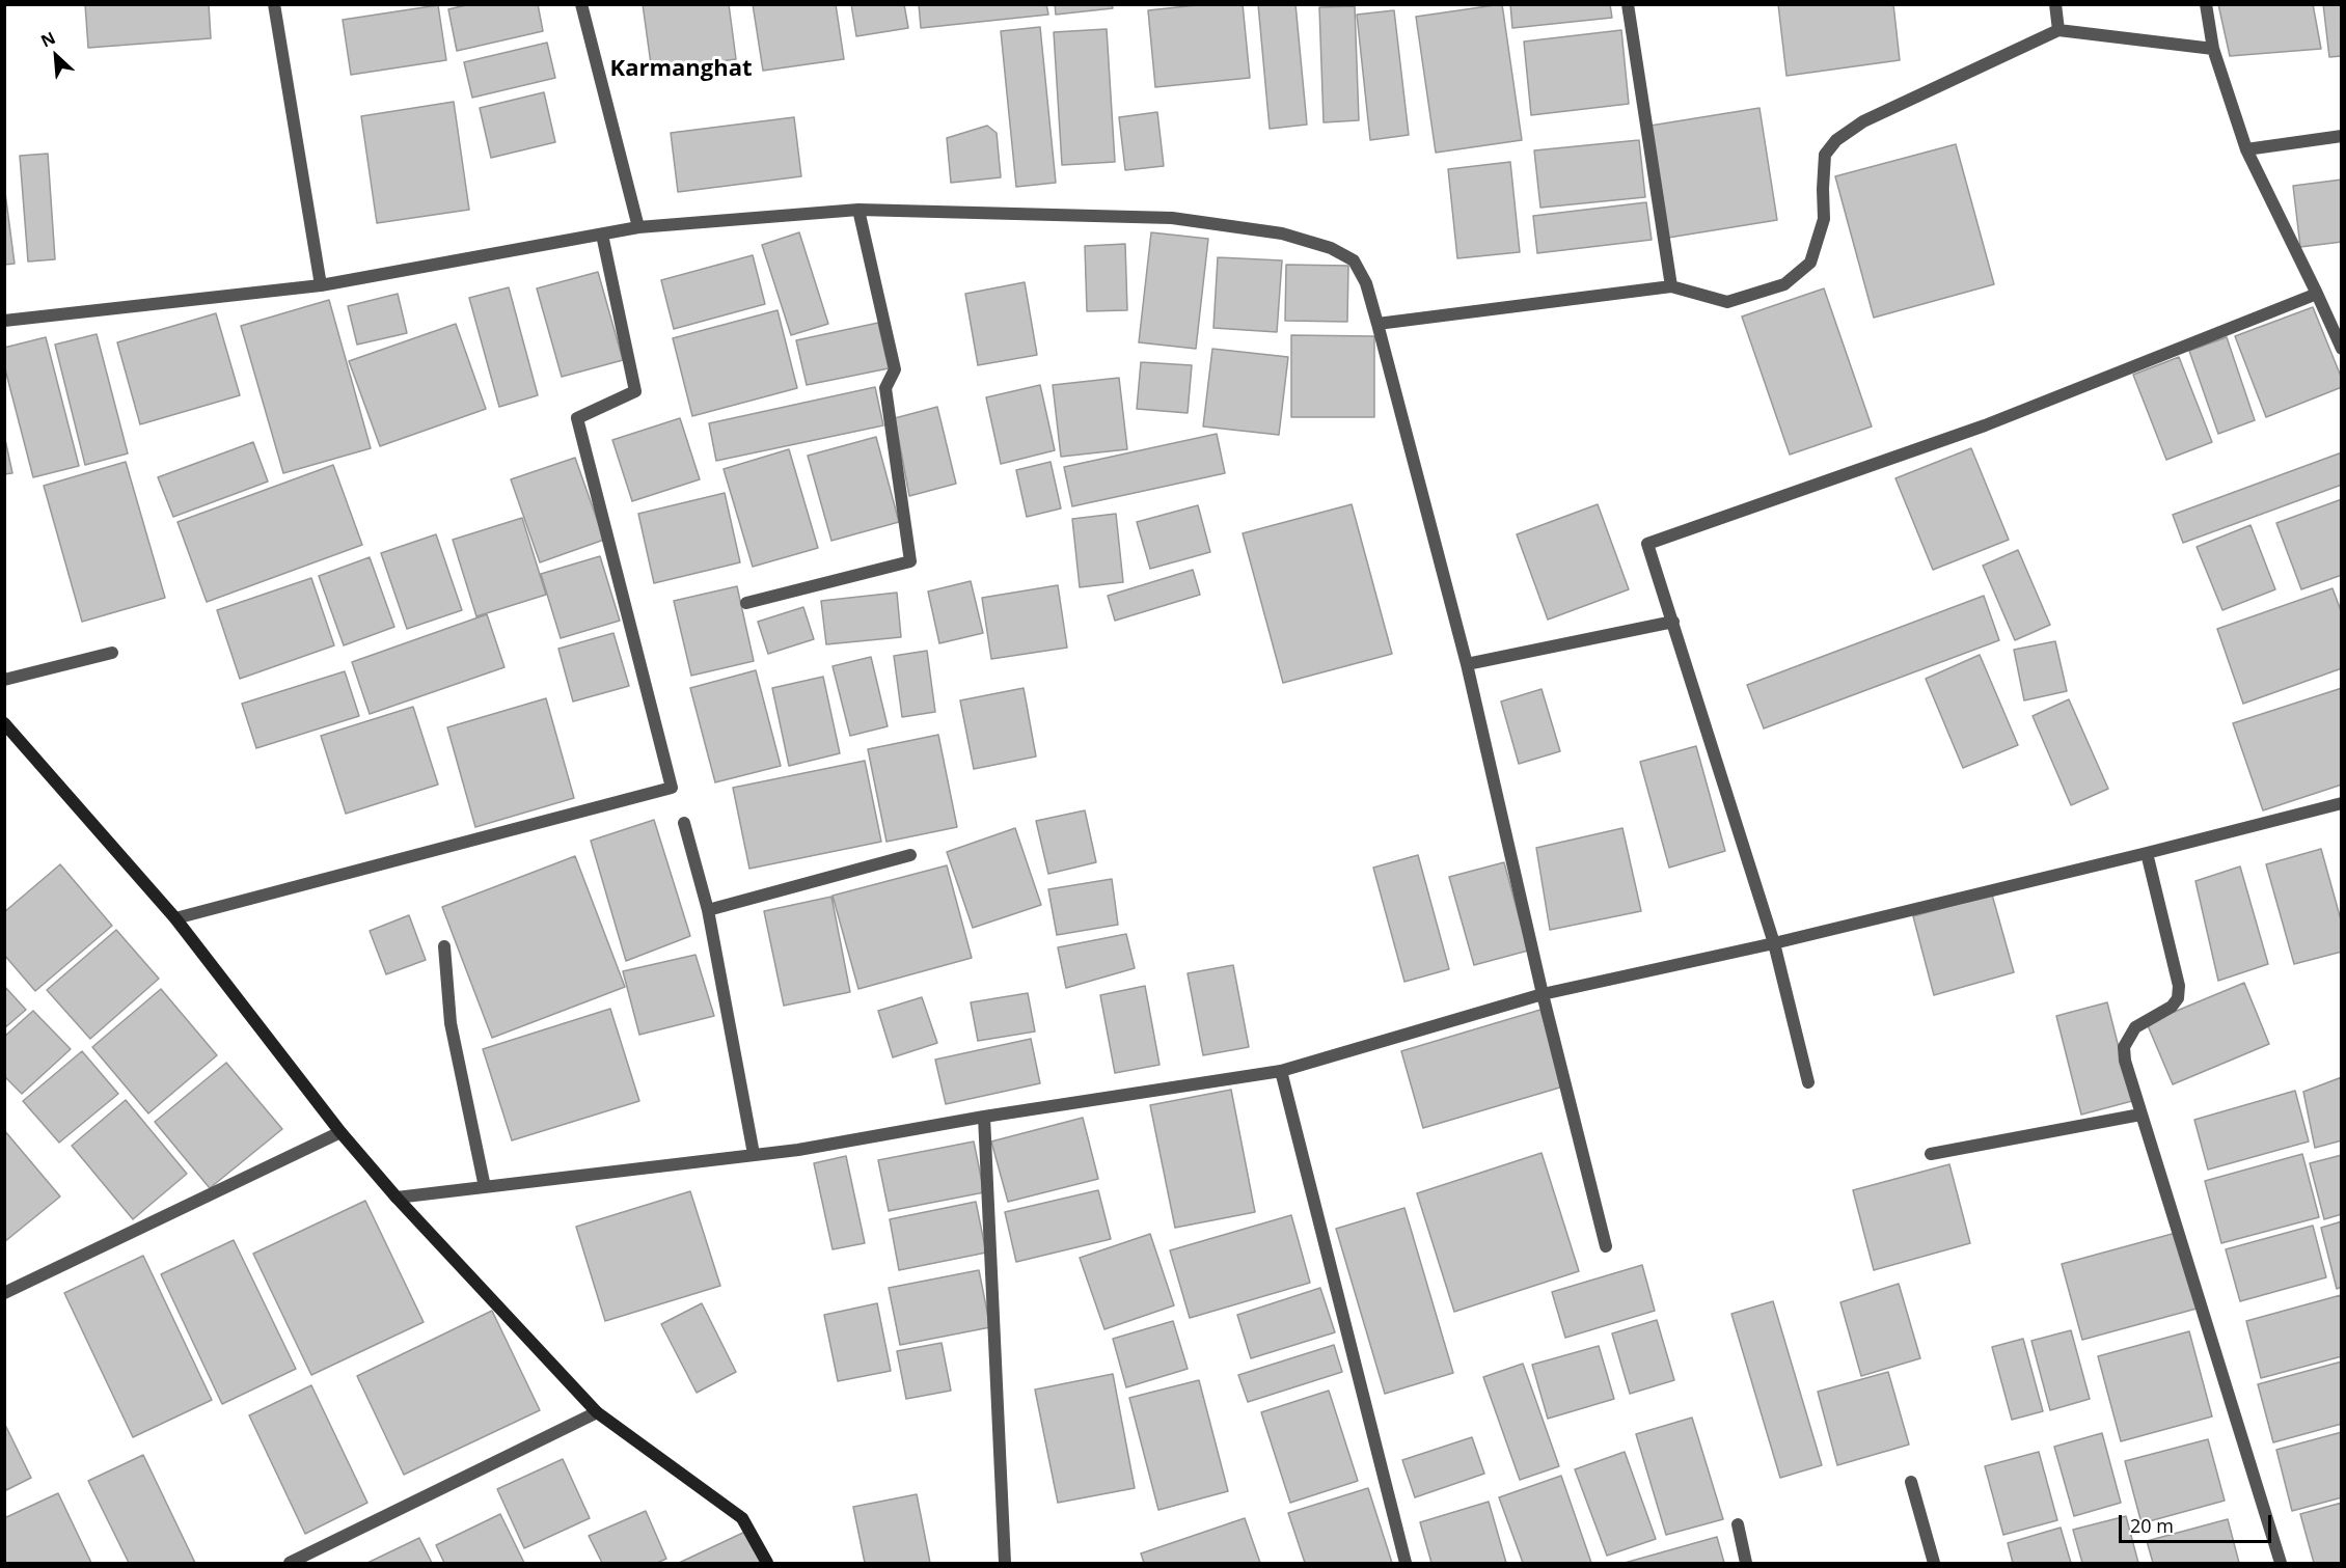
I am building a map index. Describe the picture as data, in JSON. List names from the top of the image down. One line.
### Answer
{"districts":["Karmanghat"],"scale_bar":"20 m","north":"top left"}
